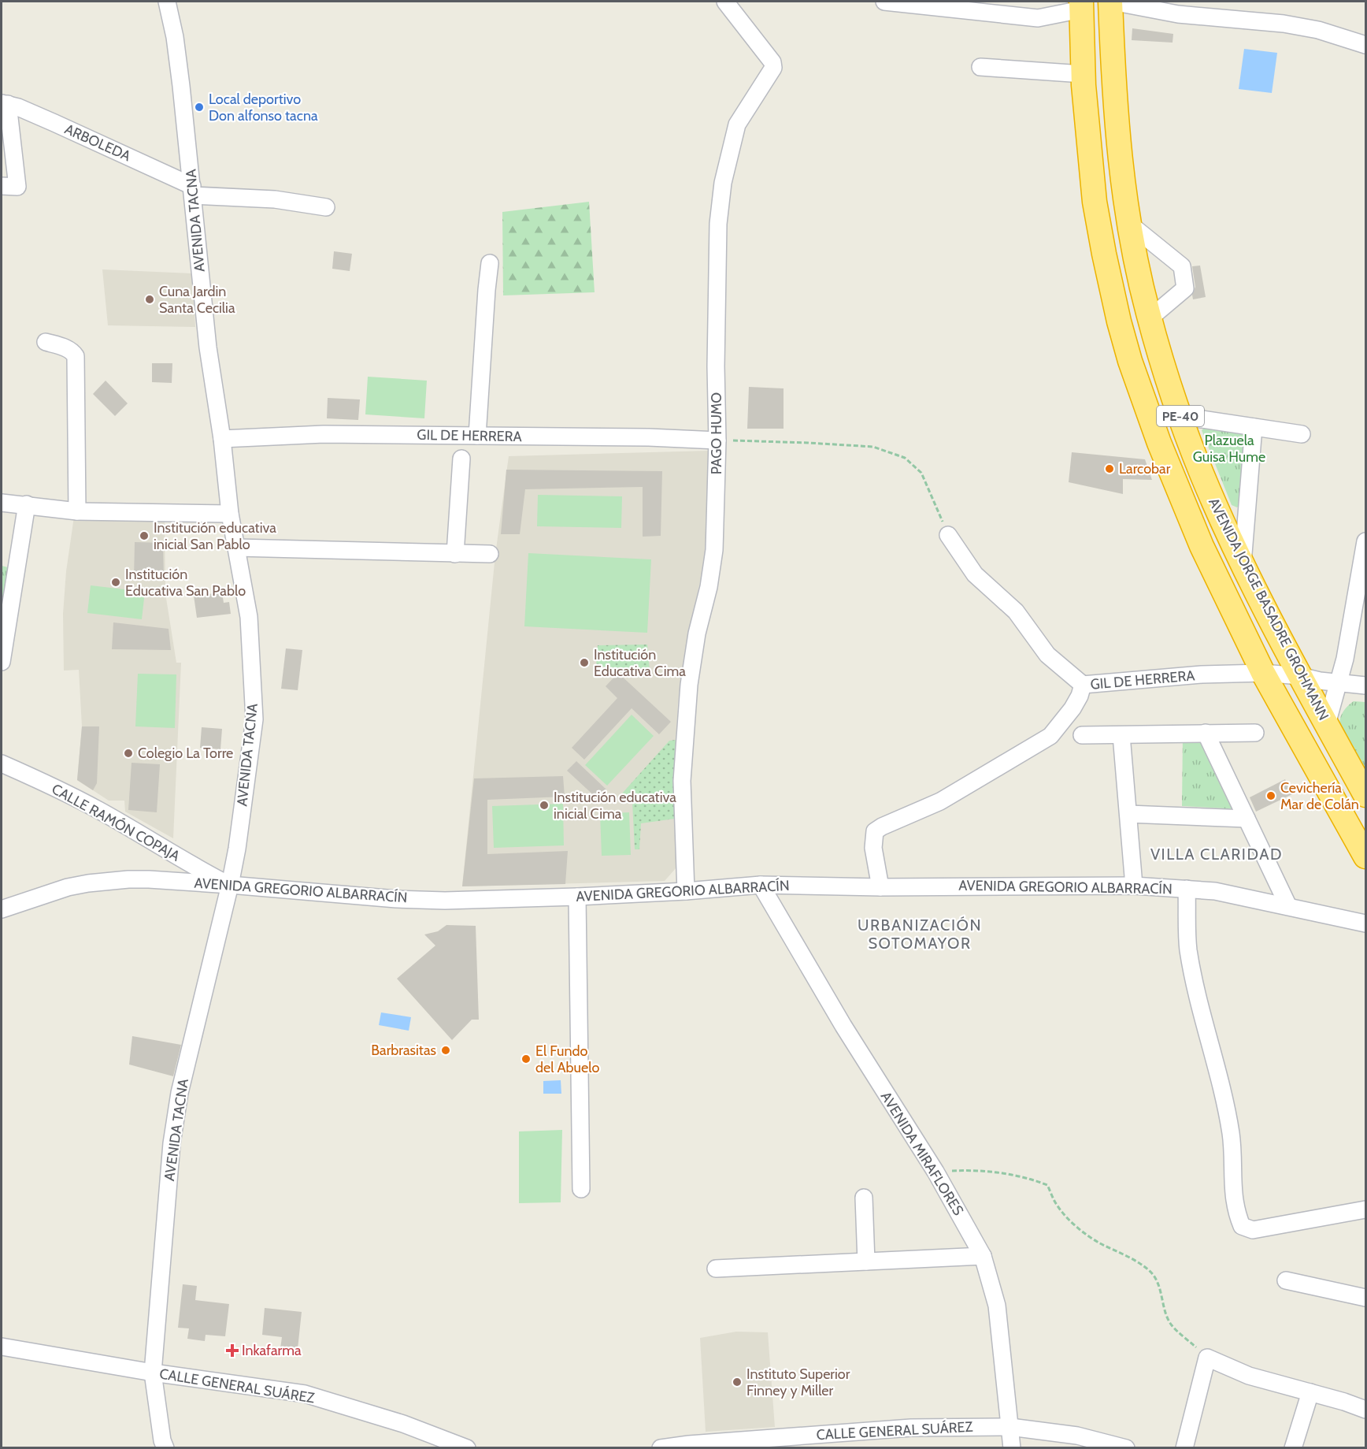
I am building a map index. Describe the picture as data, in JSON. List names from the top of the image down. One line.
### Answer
{"streets":{"highway":["PE-40","AVENIDA JORGE BASADRE GROHMANN"],"street":["ARBOLEDA","AVENIDA TACNA","PAGO HUMO","GIL DE HERRERA","CALLE RAMÓN COPAJA","AVENIDA GREGORIO ALBARRACÍN","AVENIDA MIRAFLORES","CALLE GENERAL SUÁREZ"]},"crossings":[["ARBOLEDA","AVENIDA TACNA"],["AVENIDA TACNA","GIL DE HERRERA"],["AVENIDA TACNA","CALLE RAMÓN COPAJA"],["AVENIDA TACNA","AVENIDA GREGORIO ALBARRACÍN"],["AVENIDA TACNA","CALLE GENERAL SUÁREZ"],["PAGO HUMO","GIL DE HERRERA"],["PAGO HUMO","AVENIDA GREGORIO ALBARRACÍN"],["GIL DE HERRERA","AVENIDA JORGE BASADRE GROHMANN"],["CALLE RAMÓN COPAJA","AVENIDA GREGORIO ALBARRACÍN"],["AVENIDA GREGORIO ALBARRACÍN","AVENIDA MIRAFLORES"],["AVENIDA MIRAFLORES","CALLE GENERAL SUÁREZ"]],"districts":["VILLA CLARIDAD","URBANIZACIÓN SOTOMAYOR"],"parks":["Plazuela Guisa Hume"],"places":{"other":["Local deportivo Don alfonso tacna","Cuna Jardin Santa Cecilia","Larcobar","Institución educativa inicial San Pablo","Institución Educativa San Pablo","Institución Educativa Cima","Colegio La Torre","Cevichería Mar de Colán","Institución educativa inicial Cima","Barbrasitas","El Fundo del Abuelo","Instituto Superior Finney y Miller"],"health":["Inkafarma"]}}
